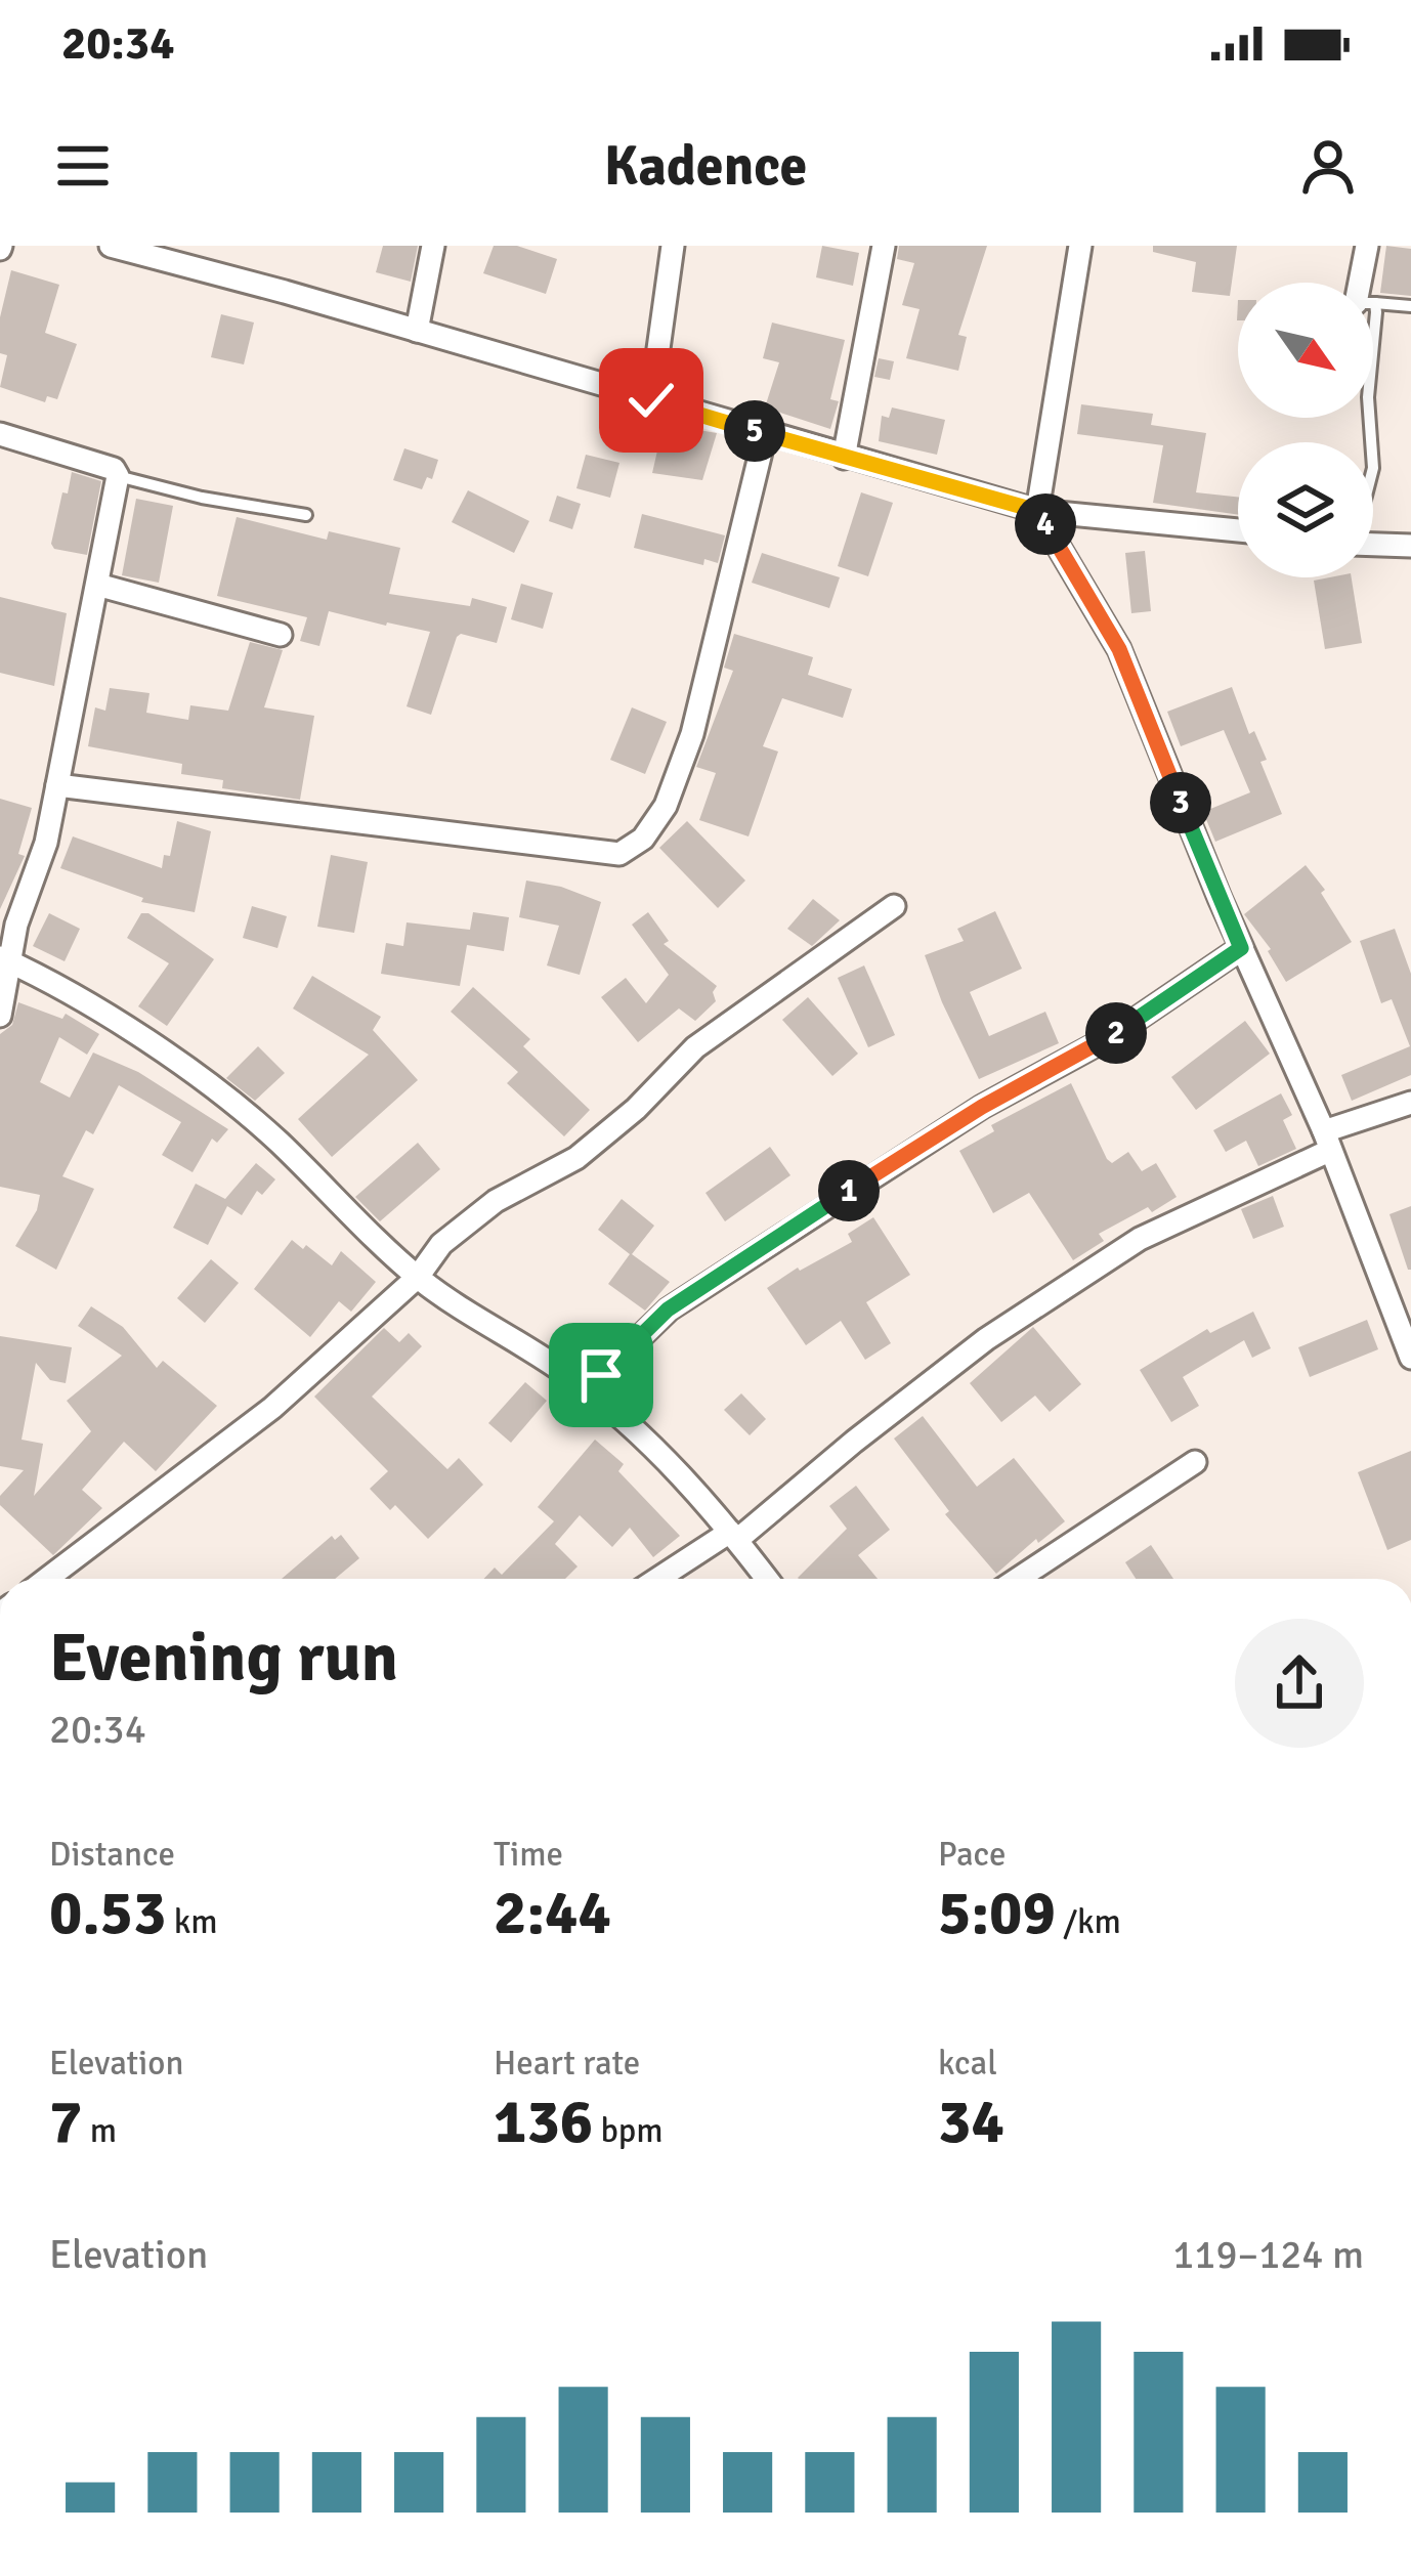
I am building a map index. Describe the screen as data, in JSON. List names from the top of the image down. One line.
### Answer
{"north":"bottom right","page":{"status":"20:34","header":"Kadence","pins":["5","4","3","2","1"],"heading":["Evening run","20:34"],"stats":[["Distance","0.53 km"],["Time","2:44"],["Pace","5:09 /km"],["Elevation","7 m"],["Heart rate","136 bpm"],["kcal","34"]],"chart":["Elevation","119–124 m"]}}
